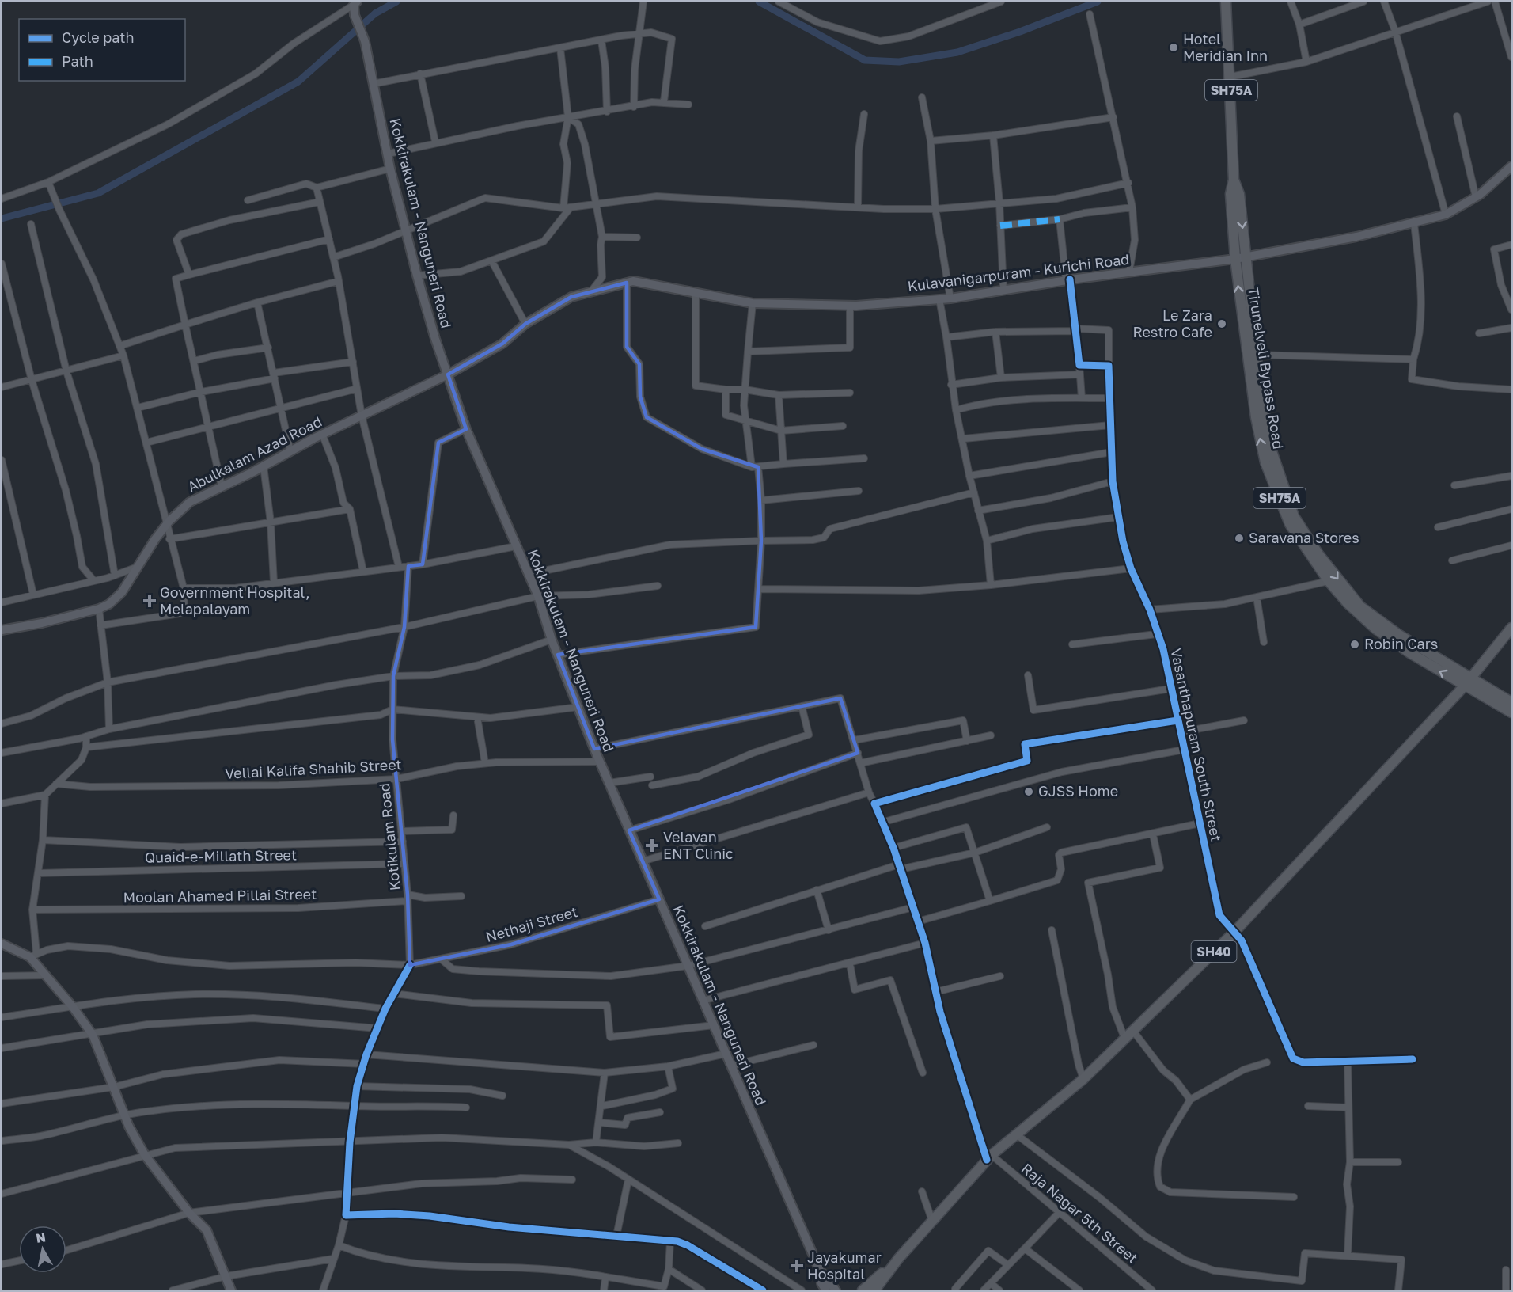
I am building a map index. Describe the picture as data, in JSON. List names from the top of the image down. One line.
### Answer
{"streets":{"main road":["SH75A","Kokkirakulam - Nanguneri Road","Kulavanigarpuram - Kurichi Road","Tirunelveli Bypass Road","Abulkalam Azad Road","SH40"],"street":["Vasanthapuram South Street","Vellai Kalifa Shahib Street","Kotikulam Road","Quaid-e-Millath Street","Moolan Ahamed Pillai Street","Nethaji Street","Raja Nagar 5th Street"]},"crossings":[["Kokkirakulam - Nanguneri Road","Kulavanigarpuram - Kurichi Road"],["Kokkirakulam - Nanguneri Road","Abulkalam Azad Road"],["Kokkirakulam - Nanguneri Road","Vellai Kalifa Shahib Street"],["Kokkirakulam - Nanguneri Road","Nethaji Street"],["Kulavanigarpuram - Kurichi Road","Tirunelveli Bypass Road"],["Kulavanigarpuram - Kurichi Road","Abulkalam Azad Road"],["Tirunelveli Bypass Road","SH40"],["Vasanthapuram South Street","SH40"],["Vellai Kalifa Shahib Street","Kotikulam Road"],["Kotikulam Road","Quaid-e-Millath Street"],["Kotikulam Road","Moolan Ahamed Pillai Street"],["Kotikulam Road","Nethaji Street"],["SH40","Raja Nagar 5th Street"]],"places":{"other":["Hotel Meridian Inn","Le Zara Restro Cafe","Saravana Stores","Robin Cars","GJSS Home"],"health":["Government Hospital, Melapalayam","Velavan ENT Clinic","Jayakumar Hospital"]},"legend":["Cycle path","Path"],"north":"top"}
